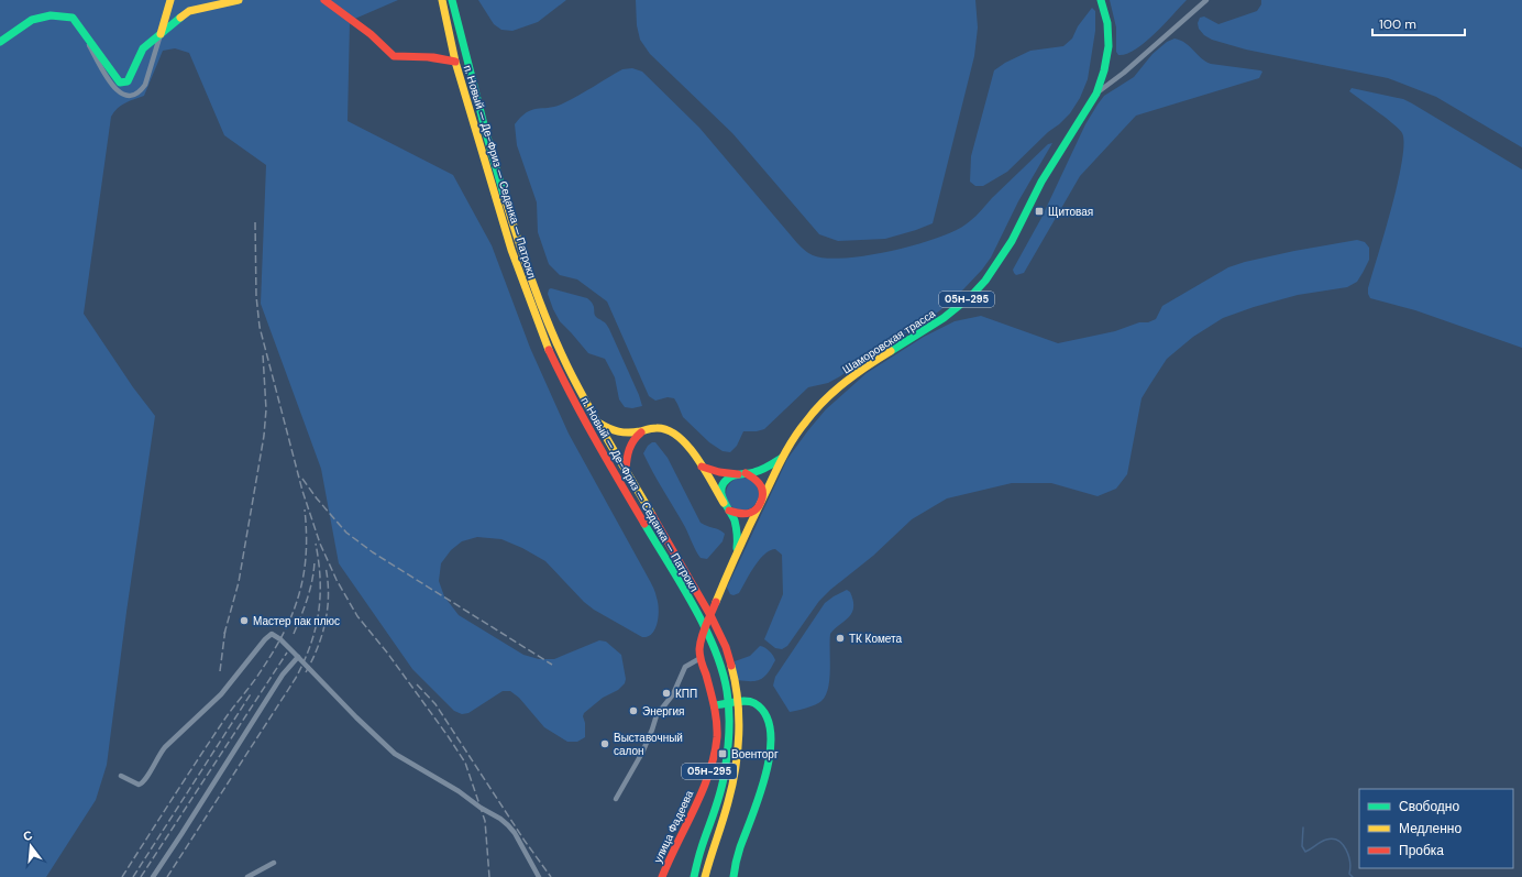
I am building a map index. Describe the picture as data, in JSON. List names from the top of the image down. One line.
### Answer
{"streets":{"main road":["п. Новый — Де-Фриз — Седанка — Патрокл","05Н-295","Шаморовская трасса","улица Фадеева"]},"crossings":[["05Н-295","Шаморовская трасса"],["Шаморовская трасса","улица Фадеева"]],"places":{"transit":["Щитовая","Военторг"],"other":["Мастер пак плюс","ТК Комета","КПП","Энергия","Выставочный салон"]},"legend":["Свободно","Медленно","Пробка"],"scale_bar":"100 m","north":"top"}
